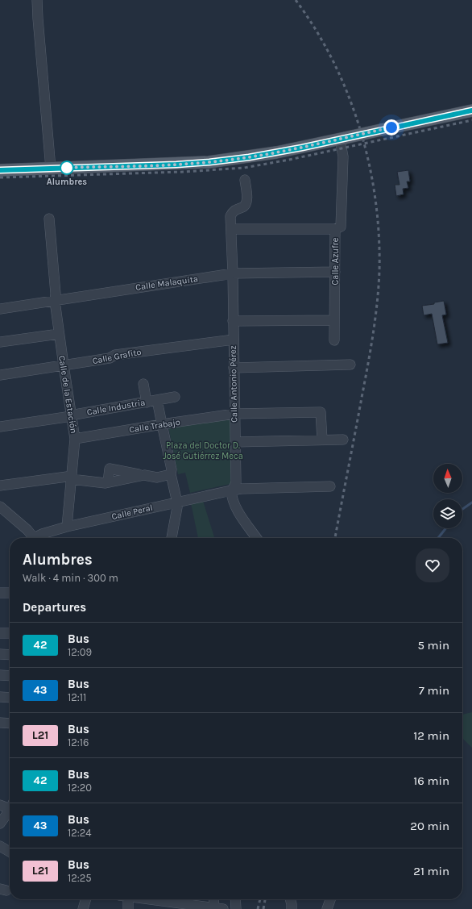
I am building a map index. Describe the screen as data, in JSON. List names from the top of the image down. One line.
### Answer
{"streets":{"street":["Calle Azufre","Calle Malaquita","Calle Grafito","Calle Antonio Pérez","Calle de la Estación","Calle Industria","Calle Trabajo","Calle Peral"]},"crossings":[["Calle Azufre","Calle Malaquita"],["Calle Azufre","Calle Antonio Pérez"],["Calle Malaquita","Calle Antonio Pérez"],["Calle Malaquita","Calle de la Estación"],["Calle Grafito","Calle Antonio Pérez"],["Calle Grafito","Calle de la Estación"],["Calle Antonio Pérez","Calle Trabajo"],["Calle Antonio Pérez","Calle Peral"],["Calle de la Estación","Calle Industria"],["Calle de la Estación","Calle Trabajo"],["Calle de la Estación","Calle Peral"]],"parks":["Plaza del Doctor D. José Gutiérrez Meca"],"places":["Alumbres"],"lines":["bus line 42"],"north":"top","page":{"heading":[["Alumbres","Walk · 4 min · 300 m"],"Departures"],"list":[{"mark":"42","name":"Bus","note":"12:09","value":"5 min"},{"mark":"43","name":"Bus","note":"12:11","value":"7 min"},{"mark":"L21","name":"Bus","note":"12:16","value":"12 min"},{"mark":"42","name":"Bus","note":"12:20","value":"16 min"},{"mark":"43","name":"Bus","note":"12:24","value":"20 min"},{"mark":"L21","name":"Bus","note":"12:25","value":"21 min"}]}}
